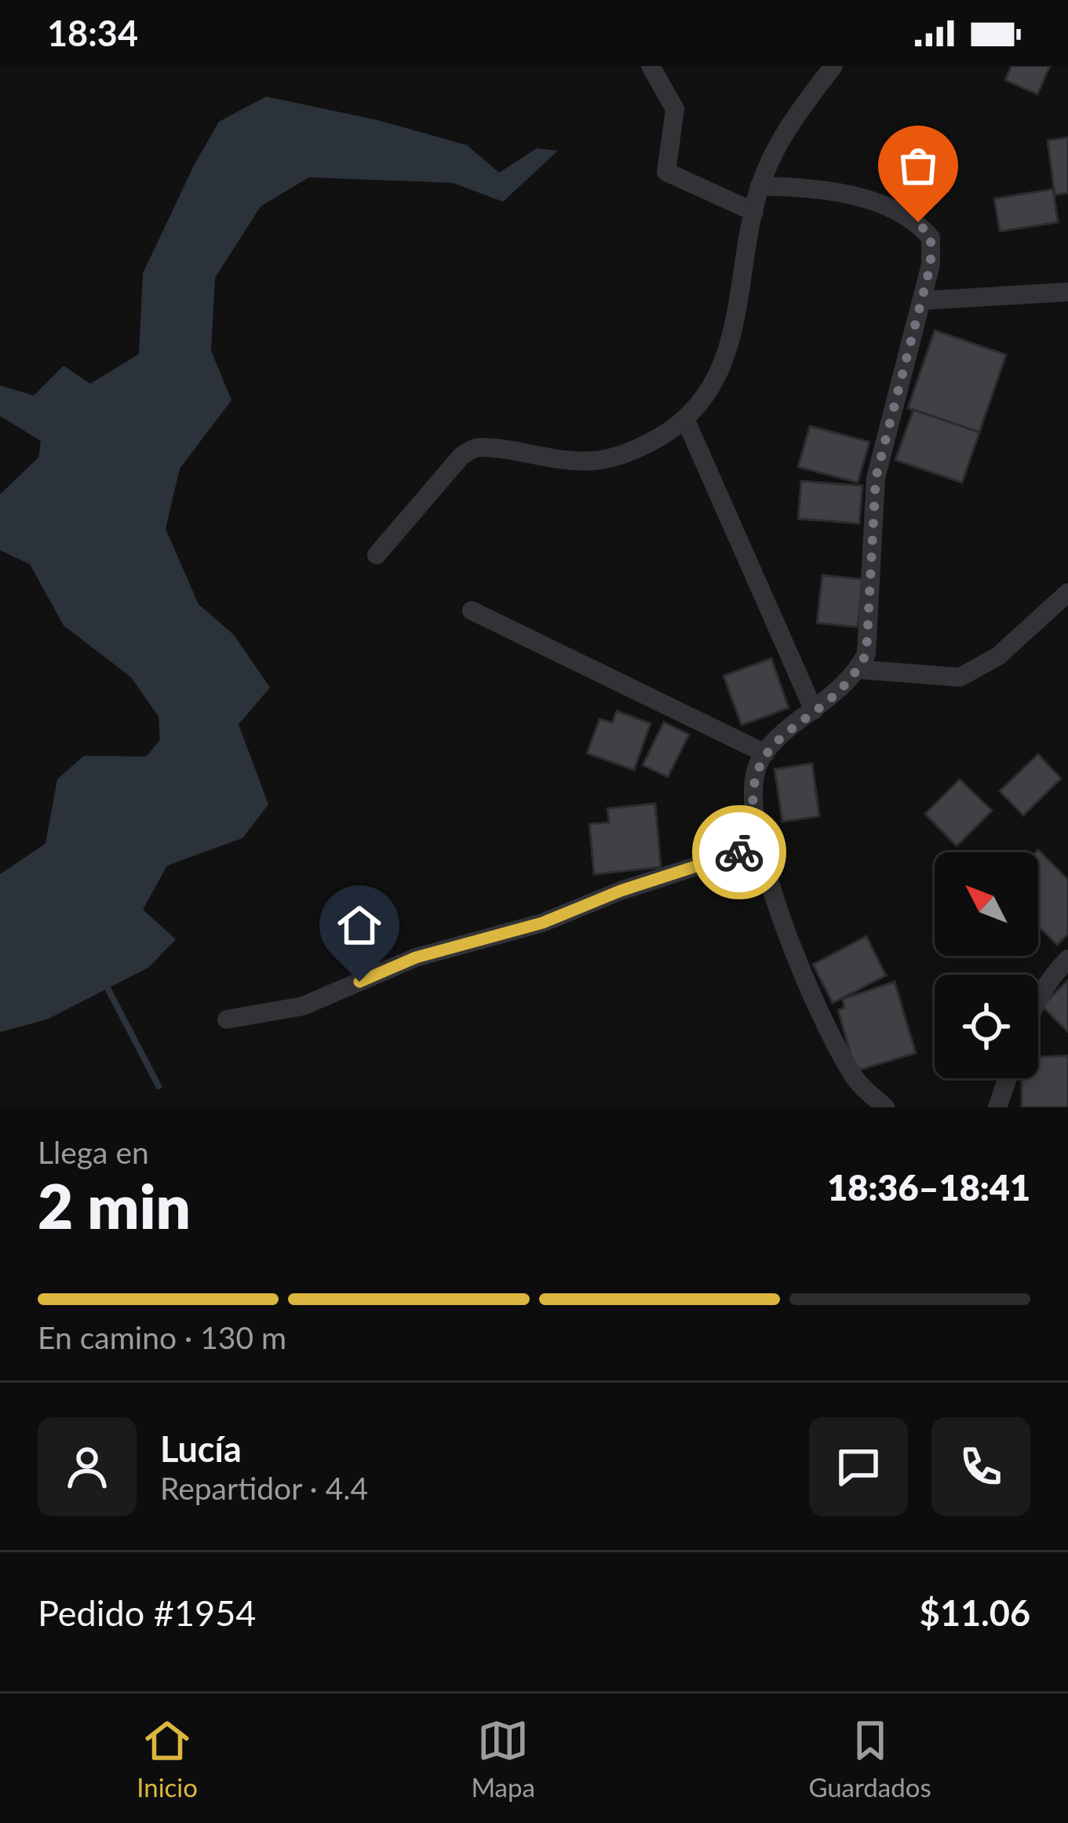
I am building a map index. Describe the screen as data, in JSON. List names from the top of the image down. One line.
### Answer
{"north":"top left","page":{"status":"18:34","heading":["2 min","Llega en","18:36–18:41"],"panel":["Lucía","Repartidor · 4.4","Pedido #1954","$11.06"],"bar":"En camino · 130 m","tabs":["Inicio","Mapa","Guardados"]}}
